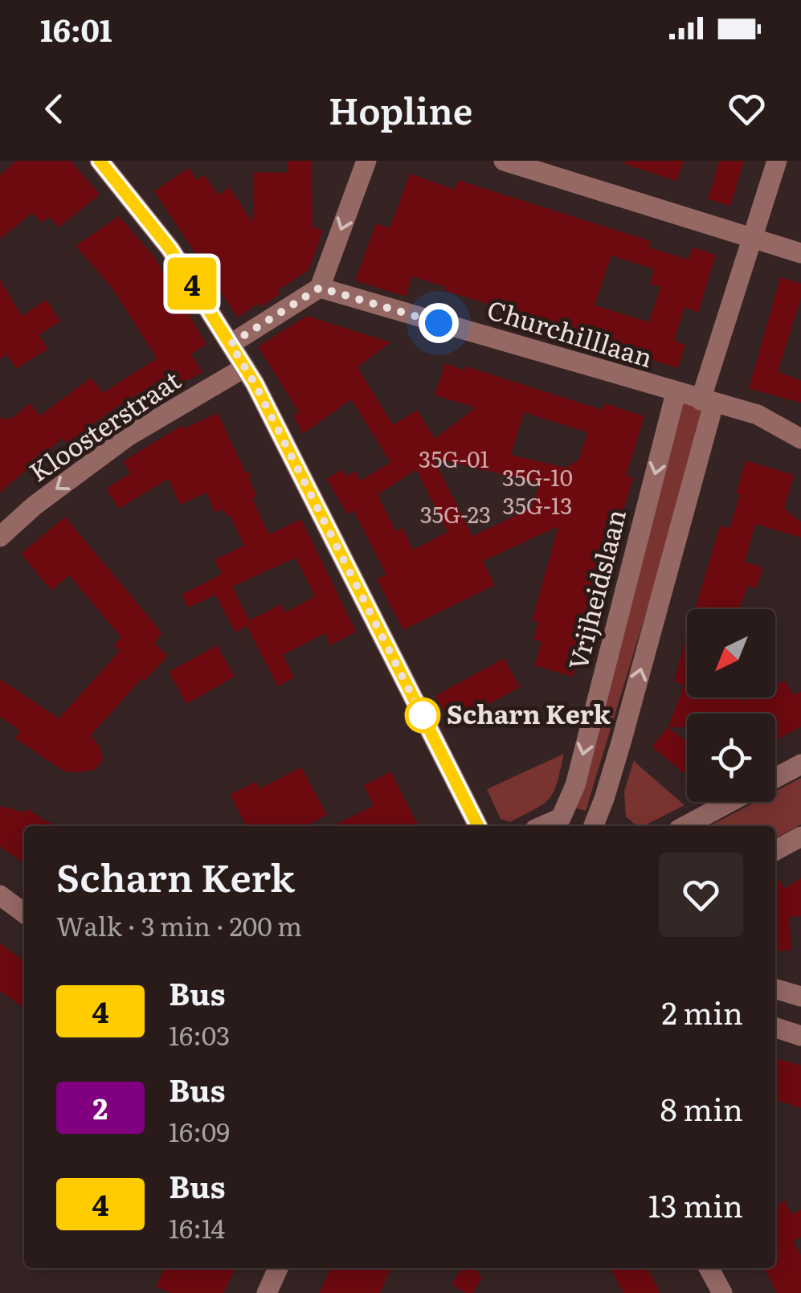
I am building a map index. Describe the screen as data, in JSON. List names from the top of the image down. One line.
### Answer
{"streets":{"street":["Churchilllaan","Kloosterstraat","Vrijheidslaan"]},"crossings":[["Churchilllaan","Vrijheidslaan"]],"one_way":["Kloosterstraat"],"places":["Scharn Kerk"],"lines":["bus line 4"],"house_numbers":["35G-01","35G-10","35G-13","35G-23"],"north":"bottom left","page":{"status":"16:01","header":"Hopline","on_map":"4","heading":["Scharn Kerk","Walk · 3 min · 200 m"],"list":[{"mark":"4","name":"Bus","note":"16:03","value":"2 min"},{"mark":"2","name":"Bus","note":"16:09","value":"8 min"},{"mark":"4","name":"Bus","note":"16:14","value":"13 min"}]}}
